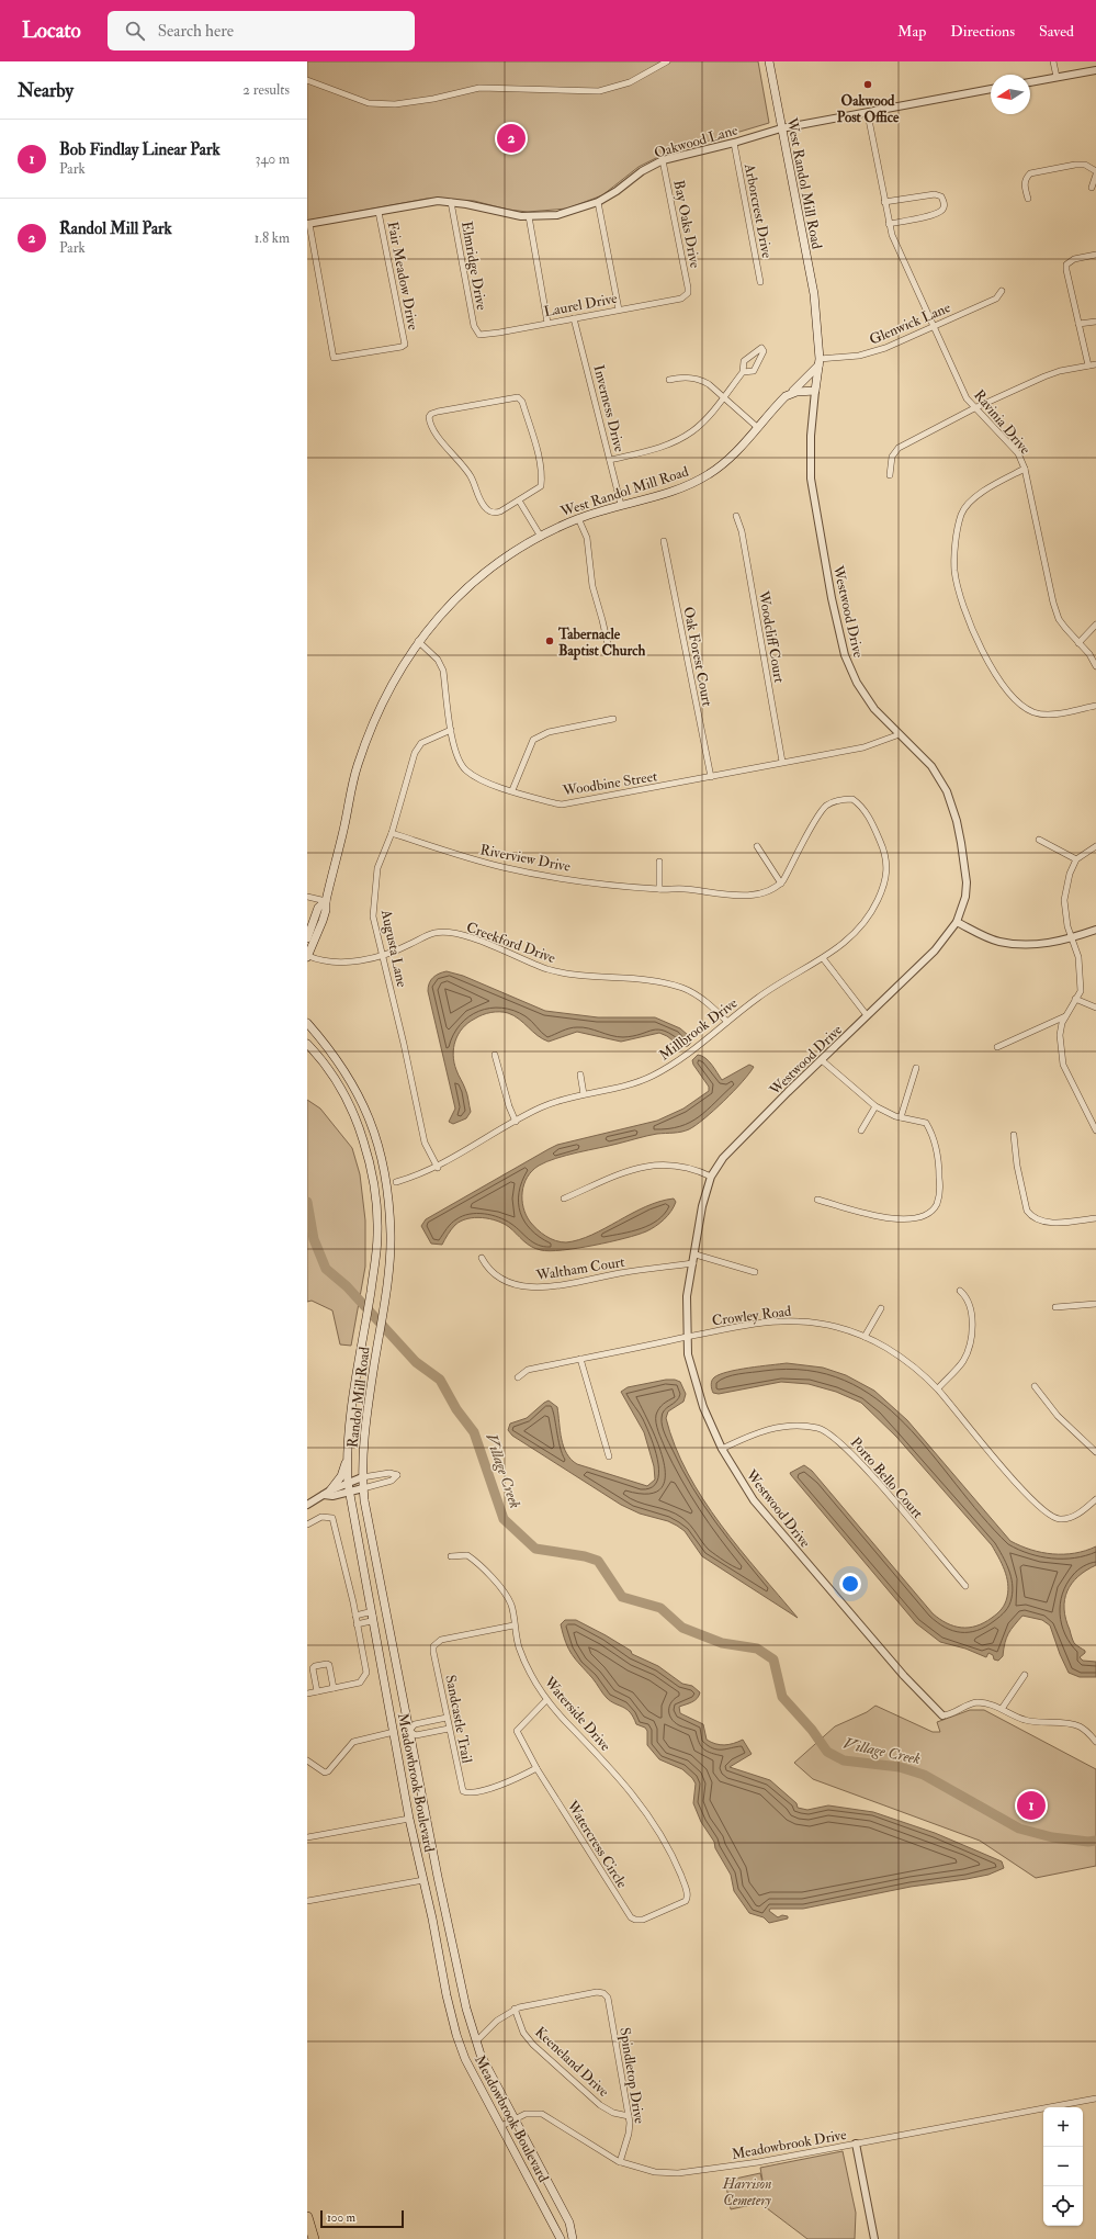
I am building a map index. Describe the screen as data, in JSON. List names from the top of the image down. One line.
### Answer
{"streets":{"main road":["West Randol Mill Road","Randol Mill Road","Meadowbrook Boulevard"],"street":["Oakwood Lane","Arborcrest Drive","Bay Oaks Drive","Elmridge Drive","Fair Meadow Drive","Laurel Drive","Glenwick Lane","Inverness Drive","Ravinia Drive","Westwood Drive","Woodcliff Court","Oak Forest Court","Woodbine Street","Riverview Drive","Creekford Drive","Augusta Lane","Millbrook Drive","Waltham Court","Crowley Road","Porto Bello Court","Waterside Drive","Sandcastle Trail","Watercress Circle","Keeneland Drive","Spindletop Drive","Meadowbrook Drive"]},"crossings":[["Oakwood Lane","West Randol Mill Road"],["Oakwood Lane","Arborcrest Drive"],["Oakwood Lane","Bay Oaks Drive"],["Oakwood Lane","Elmridge Drive"],["Oakwood Lane","Fair Meadow Drive"],["Oakwood Lane","Ravinia Drive"],["West Randol Mill Road","Glenwick Lane"],["West Randol Mill Road","Inverness Drive"],["West Randol Mill Road","Westwood Drive"],["West Randol Mill Road","Woodbine Street"],["West Randol Mill Road","Creekford Drive"],["Bay Oaks Drive","Laurel Drive"],["Elmridge Drive","Laurel Drive"],["Laurel Drive","Inverness Drive"],["Glenwick Lane","Ravinia Drive"],["Westwood Drive","Woodbine Street"],["Westwood Drive","Waltham Court"],["Westwood Drive","Crowley Road"],["Westwood Drive","Porto Bello Court"],["Woodcliff Court","Woodbine Street"],["Oak Forest Court","Woodbine Street"],["Woodbine Street","Augusta Lane"],["Riverview Drive","Augusta Lane"],["Riverview Drive","Millbrook Drive"],["Creekford Drive","Augusta Lane"],["Creekford Drive","Millbrook Drive"],["Augusta Lane","Millbrook Drive"],["Randol Mill Road","Meadowbrook Boulevard"],["Waterside Drive","Sandcastle Trail"],["Waterside Drive","Watercress Circle"],["Sandcastle Trail","Watercress Circle"],["Meadowbrook Boulevard","Meadowbrook Drive"],["Keeneland Drive","Spindletop Drive"],["Spindletop Drive","Meadowbrook Drive"]],"water":["Village Creek"],"parks":["Harrison Cemetery"],"places":["Oakwood Post Office","Tabernacle Baptist Church"],"scale_bar":"100 m","north":"left","page":{"header":"Locato","search":"Search here","nav":["Map","Directions","Saved"],"heading":["Nearby","2 results"],"list":[{"mark":"1","name":"Bob Findlay Linear Park","note":"Park","value":"340 m"},{"mark":"2","name":"Randol Mill Park","note":"Park","value":"1.8 km"}],"pins":["2","1"],"map_buttons":["+","−"],"scale":"100 m"}}
